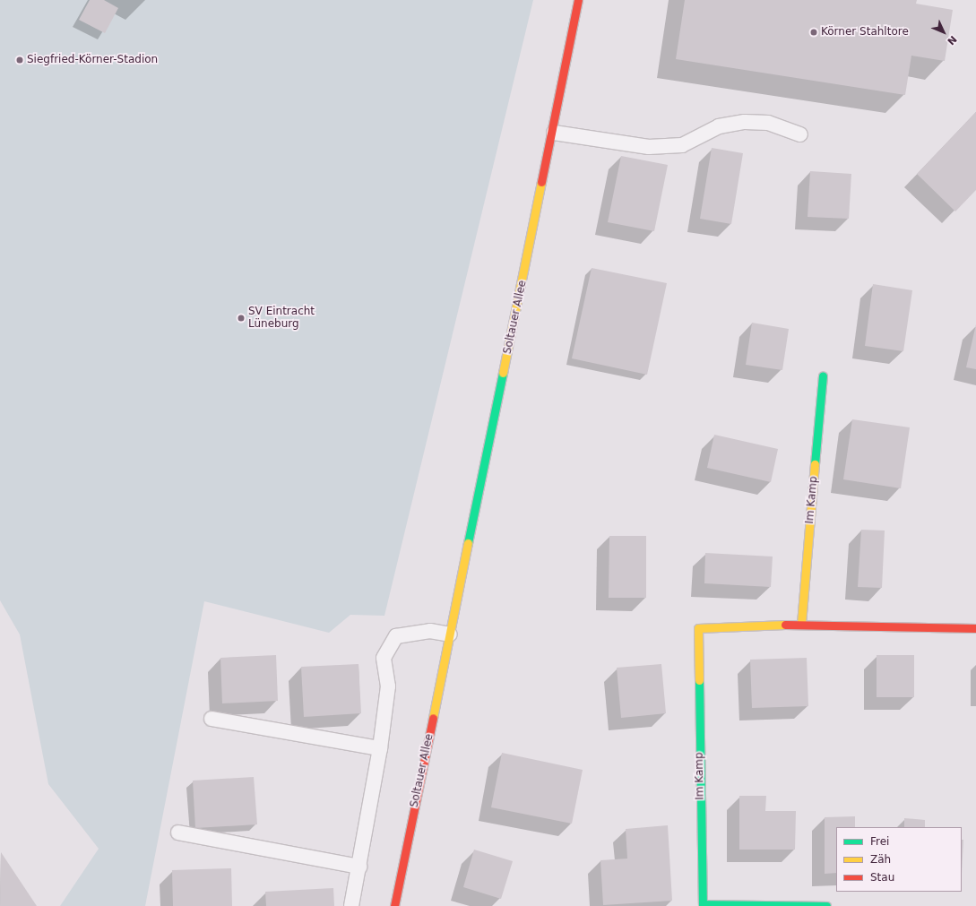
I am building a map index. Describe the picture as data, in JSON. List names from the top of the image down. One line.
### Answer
{"streets":{"street":["Soltauer Allee","Im Kamp"]},"places":["Körner Stahltore","Siegfried-Körner-Stadion","SV Eintracht Lüneburg"],"legend":["Frei","Zäh","Stau"],"north":"bottom right"}
